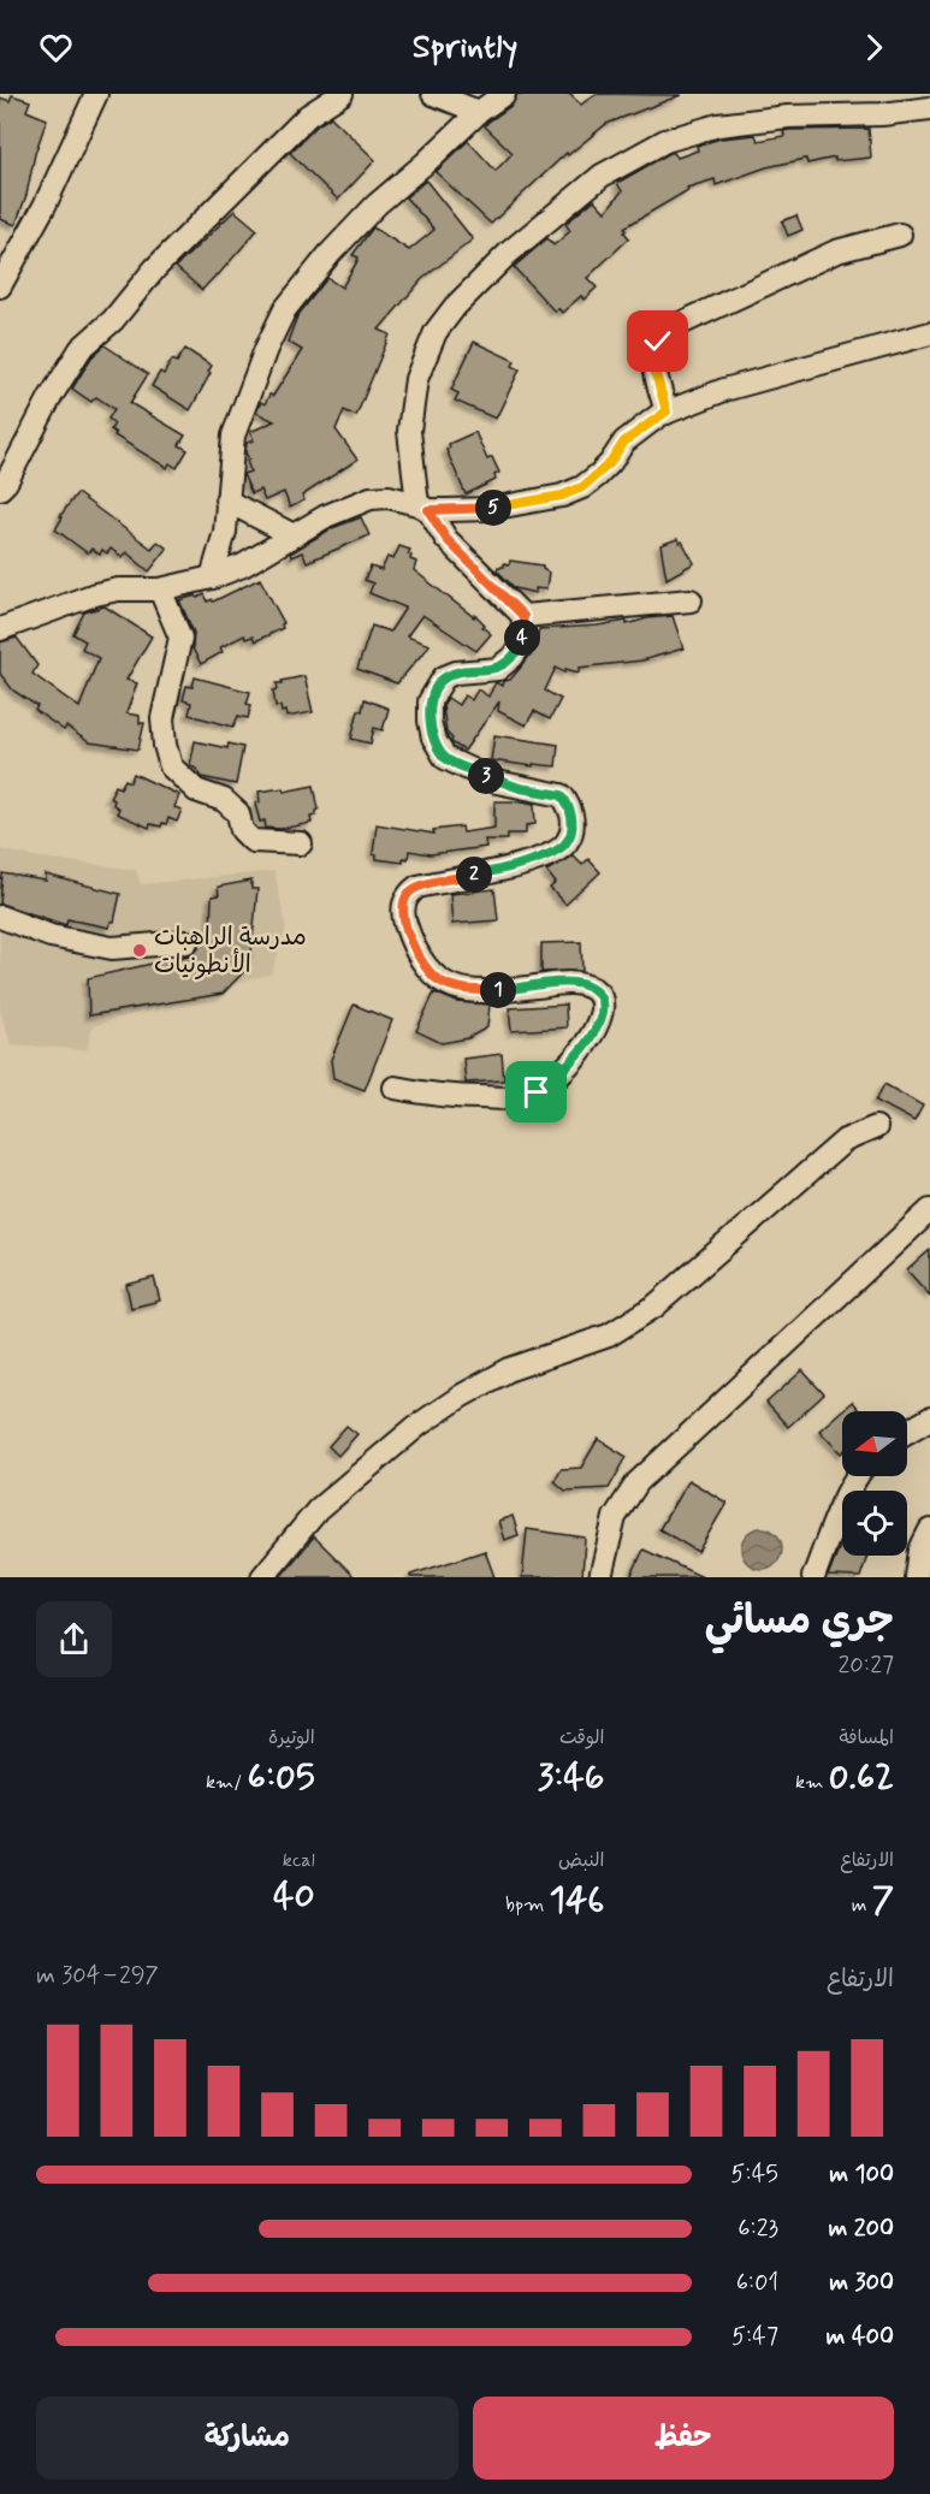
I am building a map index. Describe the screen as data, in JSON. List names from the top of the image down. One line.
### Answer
{"places":["مدرسة الراهبات الأنطونيات"],"north":"left","page":{"header":"Sprintly","pins":["5","4","3","2","1"],"heading":["جري مسائي","20:27"],"stats":[["المسافة","0.62 km"],["الوقت","3:46"],["الوتيرة","6:05 /km"],["الارتفاع","7 m"],["النبض","146 bpm"],["kcal","40"]],"chart":["الارتفاع","297–304 m"],"list":[{"name":"100 m","note":"5:45"},{"name":"200 m","note":"6:23"},{"name":"300 m","note":"6:01"},{"name":"400 m","note":"5:47"}],"buttons":["حفظ","مشاركة"]}}
